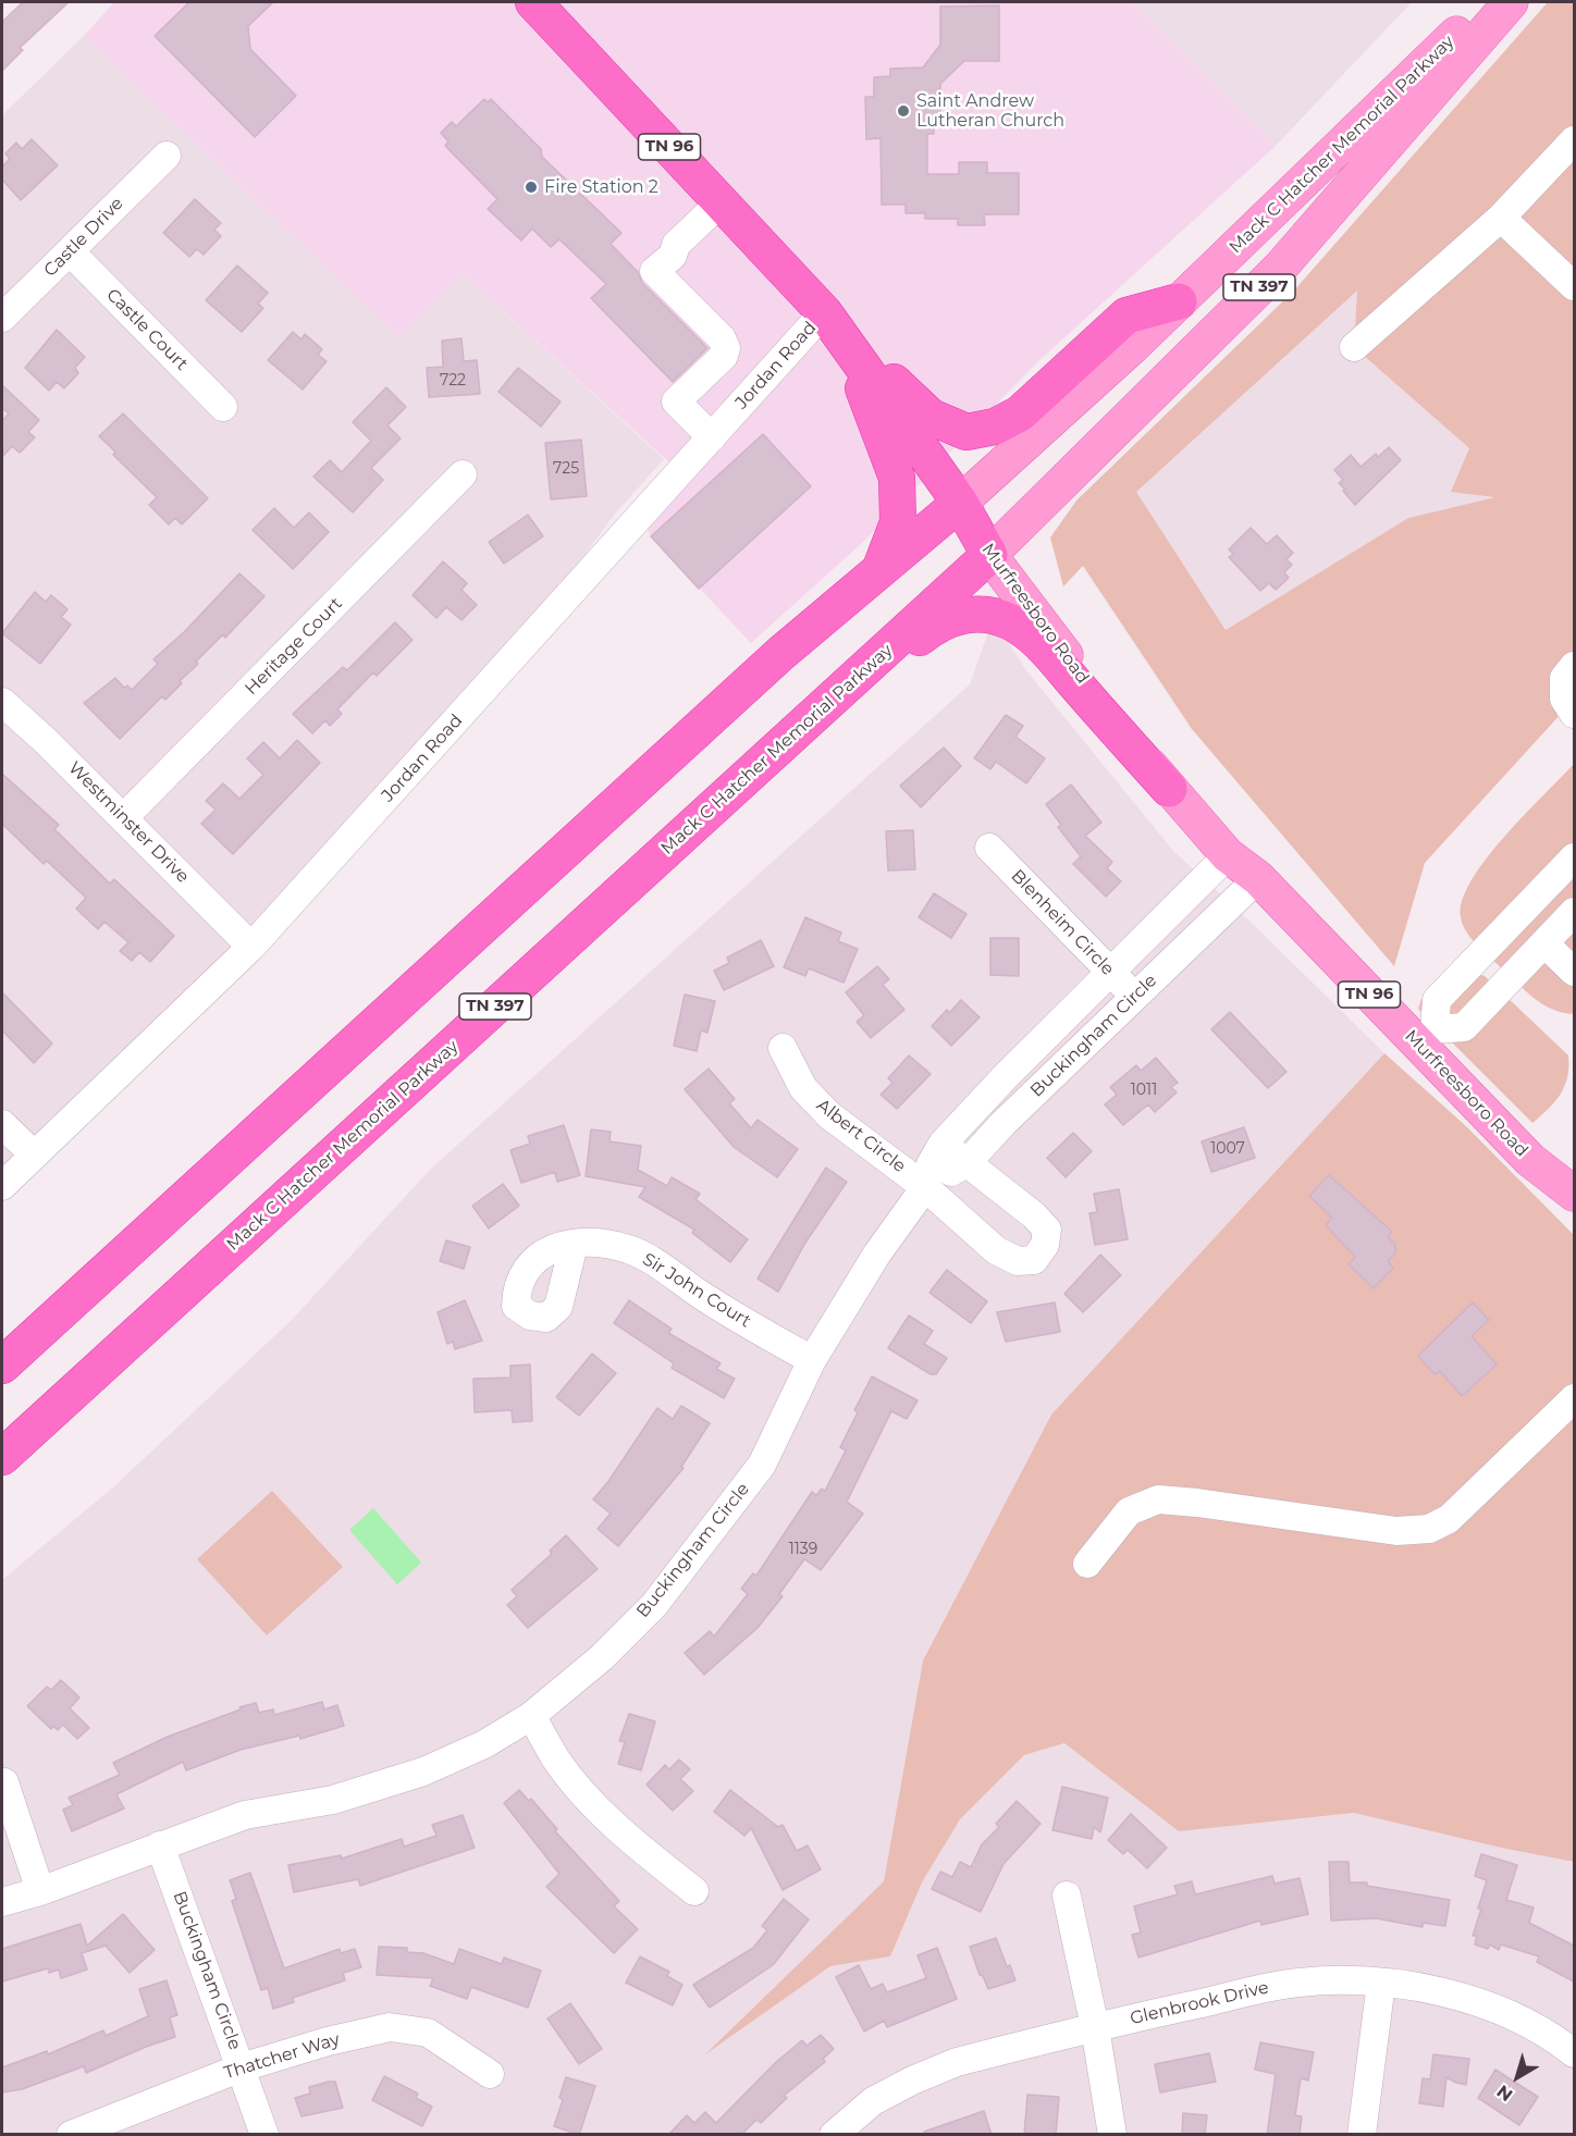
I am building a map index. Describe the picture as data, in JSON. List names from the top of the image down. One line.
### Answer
{"streets":{"highway":["Mack C Hatcher Memorial Parkway","TN 96","TN 397","Murfreesboro Road"],"street":["Castle Drive","Castle Court","Jordan Road","Heritage Court","Westminster Drive","Blenheim Circle","Buckingham Circle","Albert Circle","Sir John Court","Glenbrook Drive","Thatcher Way"]},"crossings":[["Mack C Hatcher Memorial Parkway","Murfreesboro Road"],["Castle Drive","Castle Court"],["Jordan Road","Murfreesboro Road"],["Jordan Road","Westminster Drive"],["Murfreesboro Road","Buckingham Circle"],["Heritage Court","Westminster Drive"],["Blenheim Circle","Buckingham Circle"],["Buckingham Circle","Albert Circle"],["Buckingham Circle","Sir John Court"],["Buckingham Circle","Thatcher Way"]],"places":["Saint Andrew Lutheran Church","Fire Station 2"],"house_numbers":["722","725","1011","1007","1139"],"north":"bottom left"}
